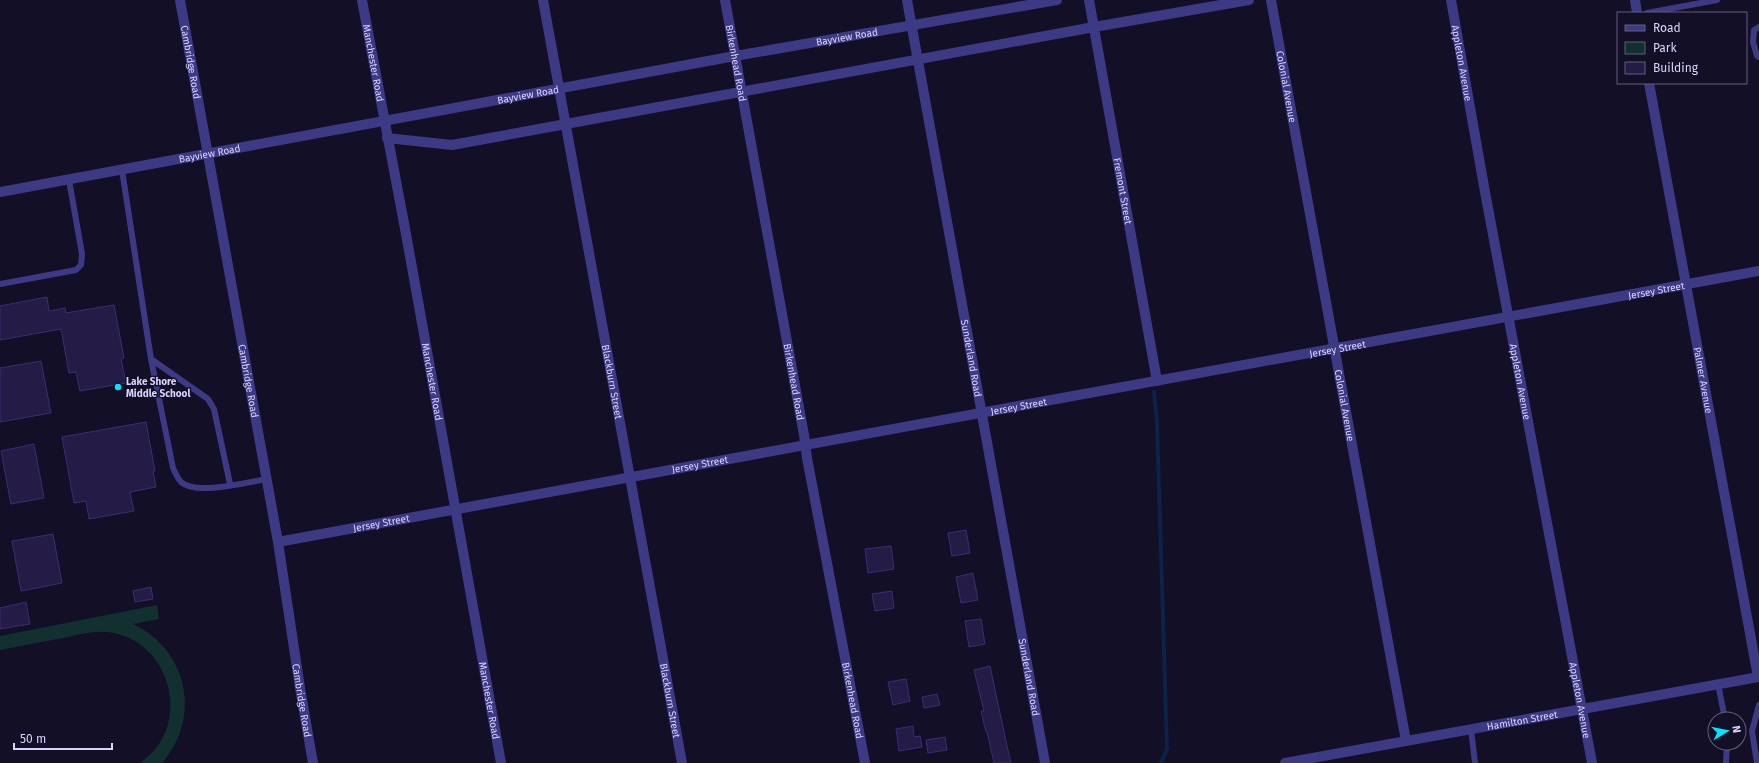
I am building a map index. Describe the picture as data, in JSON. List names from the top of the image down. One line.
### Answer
{"streets":{"street":["Bayview Road","Cambridge Road","Manchester Road","Birkenhead Road","Appleton Avenue","Colonial Avenue","Fremont Street","Jersey Street","Sunderland Road","Palmer Avenue","Blackburn Street","Hamilton Street"]},"crossings":[["Bayview Road","Cambridge Road"],["Bayview Road","Manchester Road"],["Bayview Road","Birkenhead Road"],["Bayview Road","Sunderland Road"],["Bayview Road","Blackburn Street"],["Cambridge Road","Jersey Street"],["Manchester Road","Jersey Street"],["Birkenhead Road","Jersey Street"],["Appleton Avenue","Jersey Street"],["Appleton Avenue","Hamilton Street"],["Colonial Avenue","Jersey Street"],["Colonial Avenue","Hamilton Street"],["Fremont Street","Jersey Street"],["Jersey Street","Sunderland Road"],["Jersey Street","Palmer Avenue"],["Jersey Street","Blackburn Street"],["Palmer Avenue","Hamilton Street"]],"places":["Lake Shore Middle School"],"legend":["Road","Park","Building"],"scale_bar":"50 m","north":"right"}
